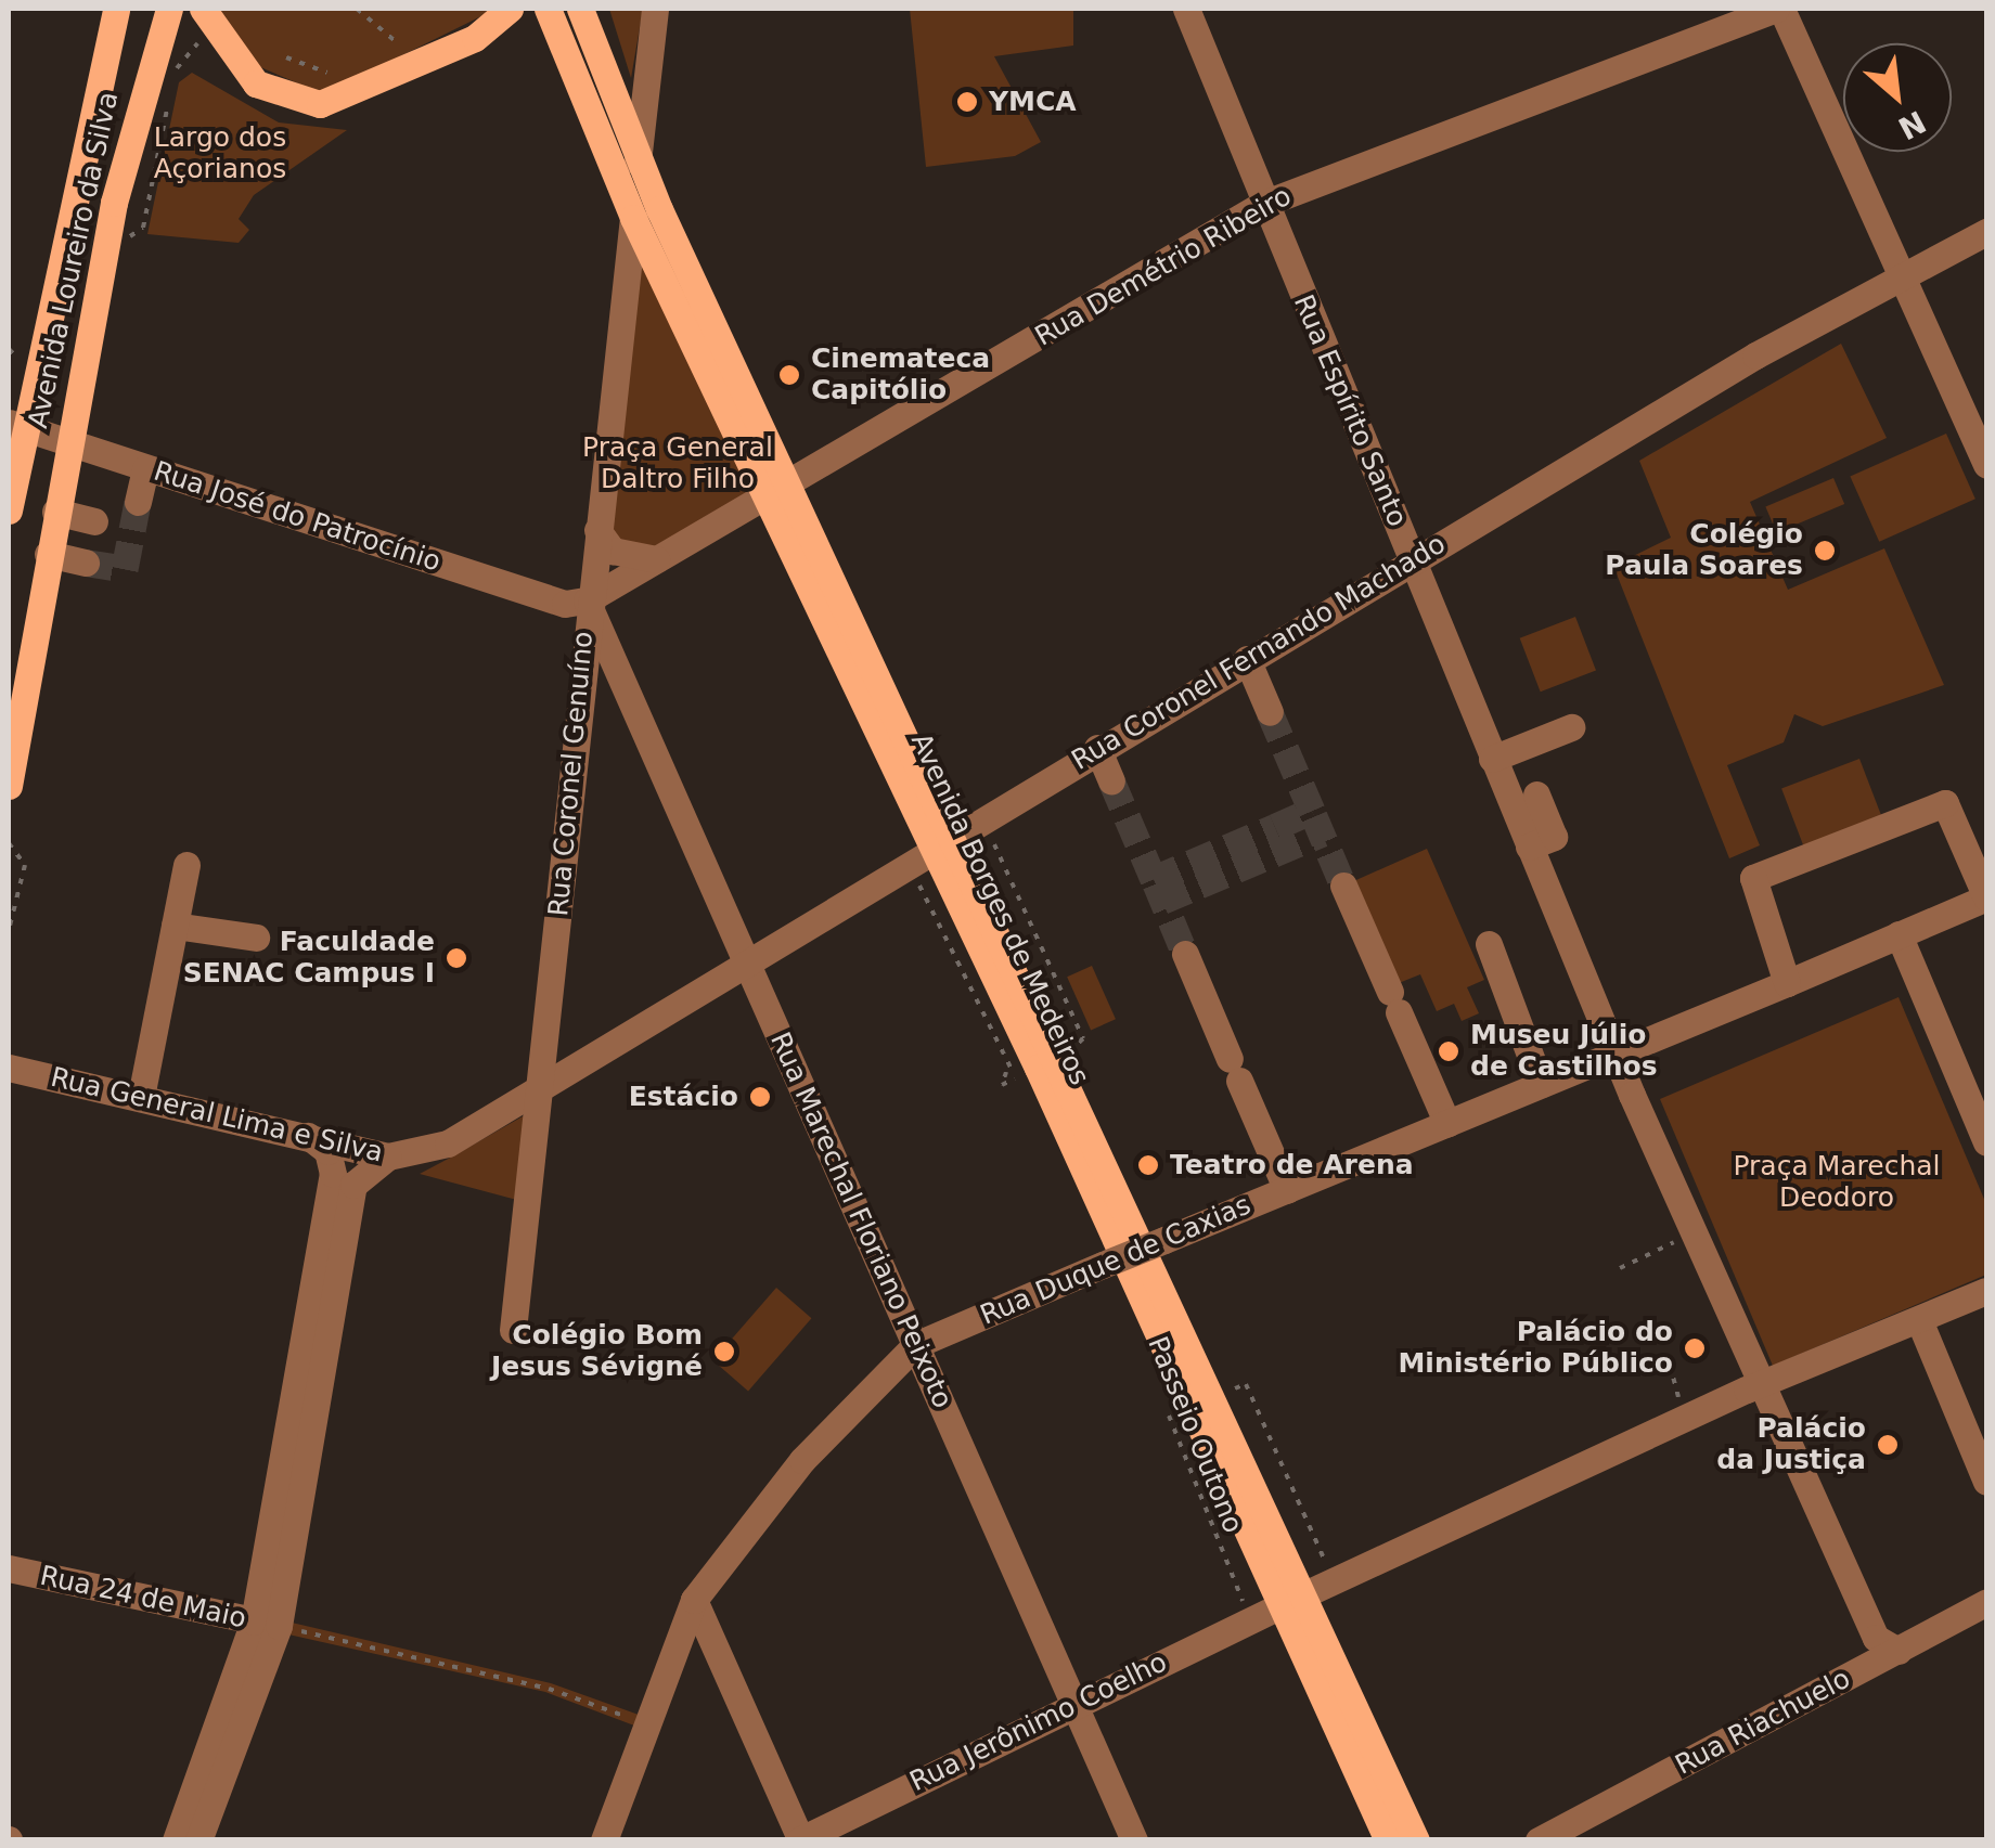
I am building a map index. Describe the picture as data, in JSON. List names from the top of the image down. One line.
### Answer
{"streets":{"main road":["Avenida Loureiro da Silva","Avenida Borges de Medeiros"],"street":["Rua Demétrio Ribeiro","Rua Espírito Santo","Rua José do Patrocínio","Rua Coronel Fernando Machado","Rua Coronel Genuíno","Rua General Lima e Silva","Rua Marechal Floriano Peixoto","Rua Duque de Caxias","Rua 24 de Maio","Rua Jerônimo Coelho","Rua Riachuelo"],"path":["Passeio Outono"]},"crossings":[["Avenida Loureiro da Silva","Rua José do Patrocínio"],["Rua Demétrio Ribeiro","Rua Espírito Santo"],["Rua Demétrio Ribeiro","Rua José do Patrocínio"],["Rua Demétrio Ribeiro","Rua Coronel Genuíno"],["Rua Demétrio Ribeiro","Avenida Borges de Medeiros"],["Rua Demétrio Ribeiro","Rua Marechal Floriano Peixoto"],["Rua Espírito Santo","Rua Coronel Fernando Machado"],["Rua Espírito Santo","Rua Duque de Caxias"],["Rua José do Patrocínio","Rua Coronel Genuíno"],["Rua José do Patrocínio","Rua Marechal Floriano Peixoto"],["Rua Coronel Fernando Machado","Rua Coronel Genuíno"],["Rua Coronel Fernando Machado","Avenida Borges de Medeiros"],["Rua Coronel Fernando Machado","Rua General Lima e Silva"],["Rua Coronel Fernando Machado","Rua Marechal Floriano Peixoto"],["Rua Coronel Genuíno","Avenida Borges de Medeiros"],["Rua Coronel Genuíno","Rua General Lima e Silva"],["Rua Coronel Genuíno","Rua Marechal Floriano Peixoto"],["Avenida Borges de Medeiros","Rua Jerônimo Coelho"],["Rua Marechal Floriano Peixoto","Rua Duque de Caxias"],["Rua Marechal Floriano Peixoto","Rua Jerônimo Coelho"],["Passeio Outono","Rua Jerônimo Coelho"]],"parks":["Largo dos Açorianos","Praça General Daltro Filho","Praça Marechal Deodoro"],"places":["YMCA","Cinemateca Capitólio","Colégio Paula Soares","Faculdade SENAC Campus I","Museu Júlio de Castilhos","Estácio","Teatro de Arena","Palácio do Ministério Público","Colégio Bom Jesus Sévigné","Palácio da Justiça"],"north":"bottom right"}
